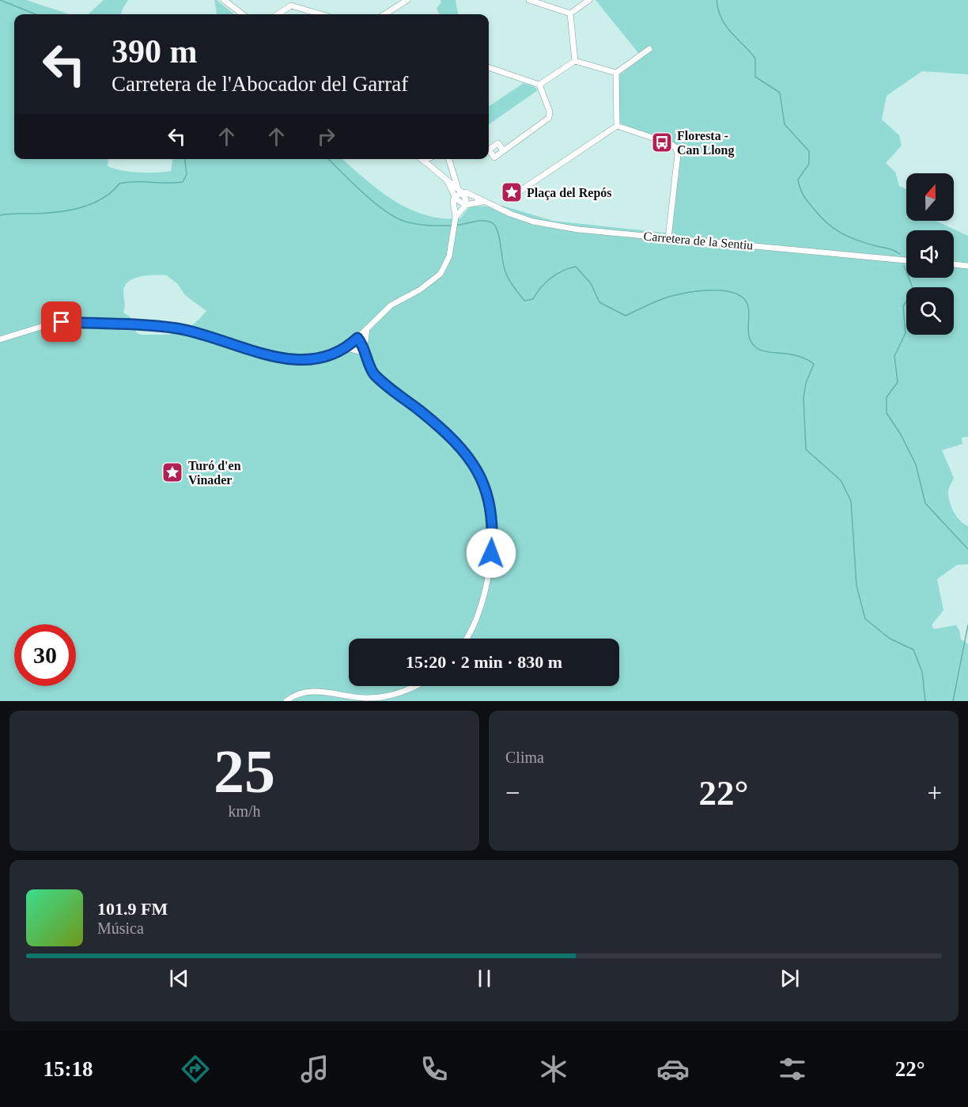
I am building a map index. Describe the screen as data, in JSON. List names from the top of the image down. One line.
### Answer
{"streets":{"street":["Carretera de la Sentiu"]},"places":{"bus stop":["Floresta - Can Llong"],"place":["Plaça del Repós","Turó d'en Vinader"]},"north":"top","page":{"turn":["390 m","Carretera de l'Abocador del Garraf"],"limit":"30","trip":"15:20 · 2 min · 830 m","tile":[["25","km/h"],"Clima"],"heat":["−","22°","+"],"song":["101.9 FM","Música"],"tabs":["15:18","22°"]}}
